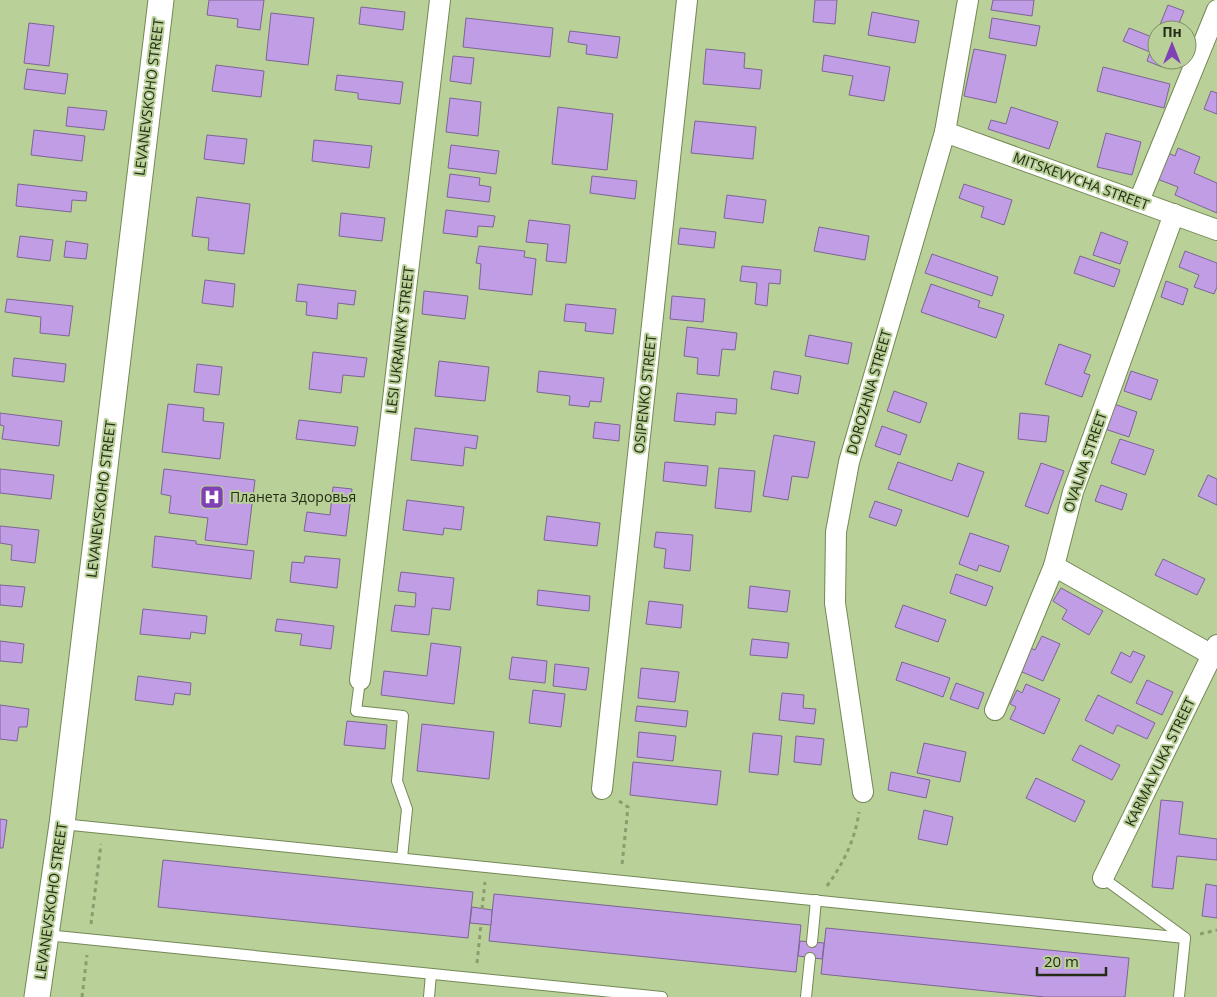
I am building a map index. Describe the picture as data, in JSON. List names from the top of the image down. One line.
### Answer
{"streets":{"street":["LEVANEVSKOHO STREET","MITSKEVYCHA STREET","LESI UKRAINKY STREET","DOROZHNA STREET","OSIPENKO STREET","OVALNA STREET","KARMALYUKA STREET"]},"crossings":[["MITSKEVYCHA STREET","DOROZHNA STREET"],["MITSKEVYCHA STREET","OVALNA STREET"]],"places":{"hospital":["Планета Здоровья"]},"scale_bar":"20 m","north":"top"}
